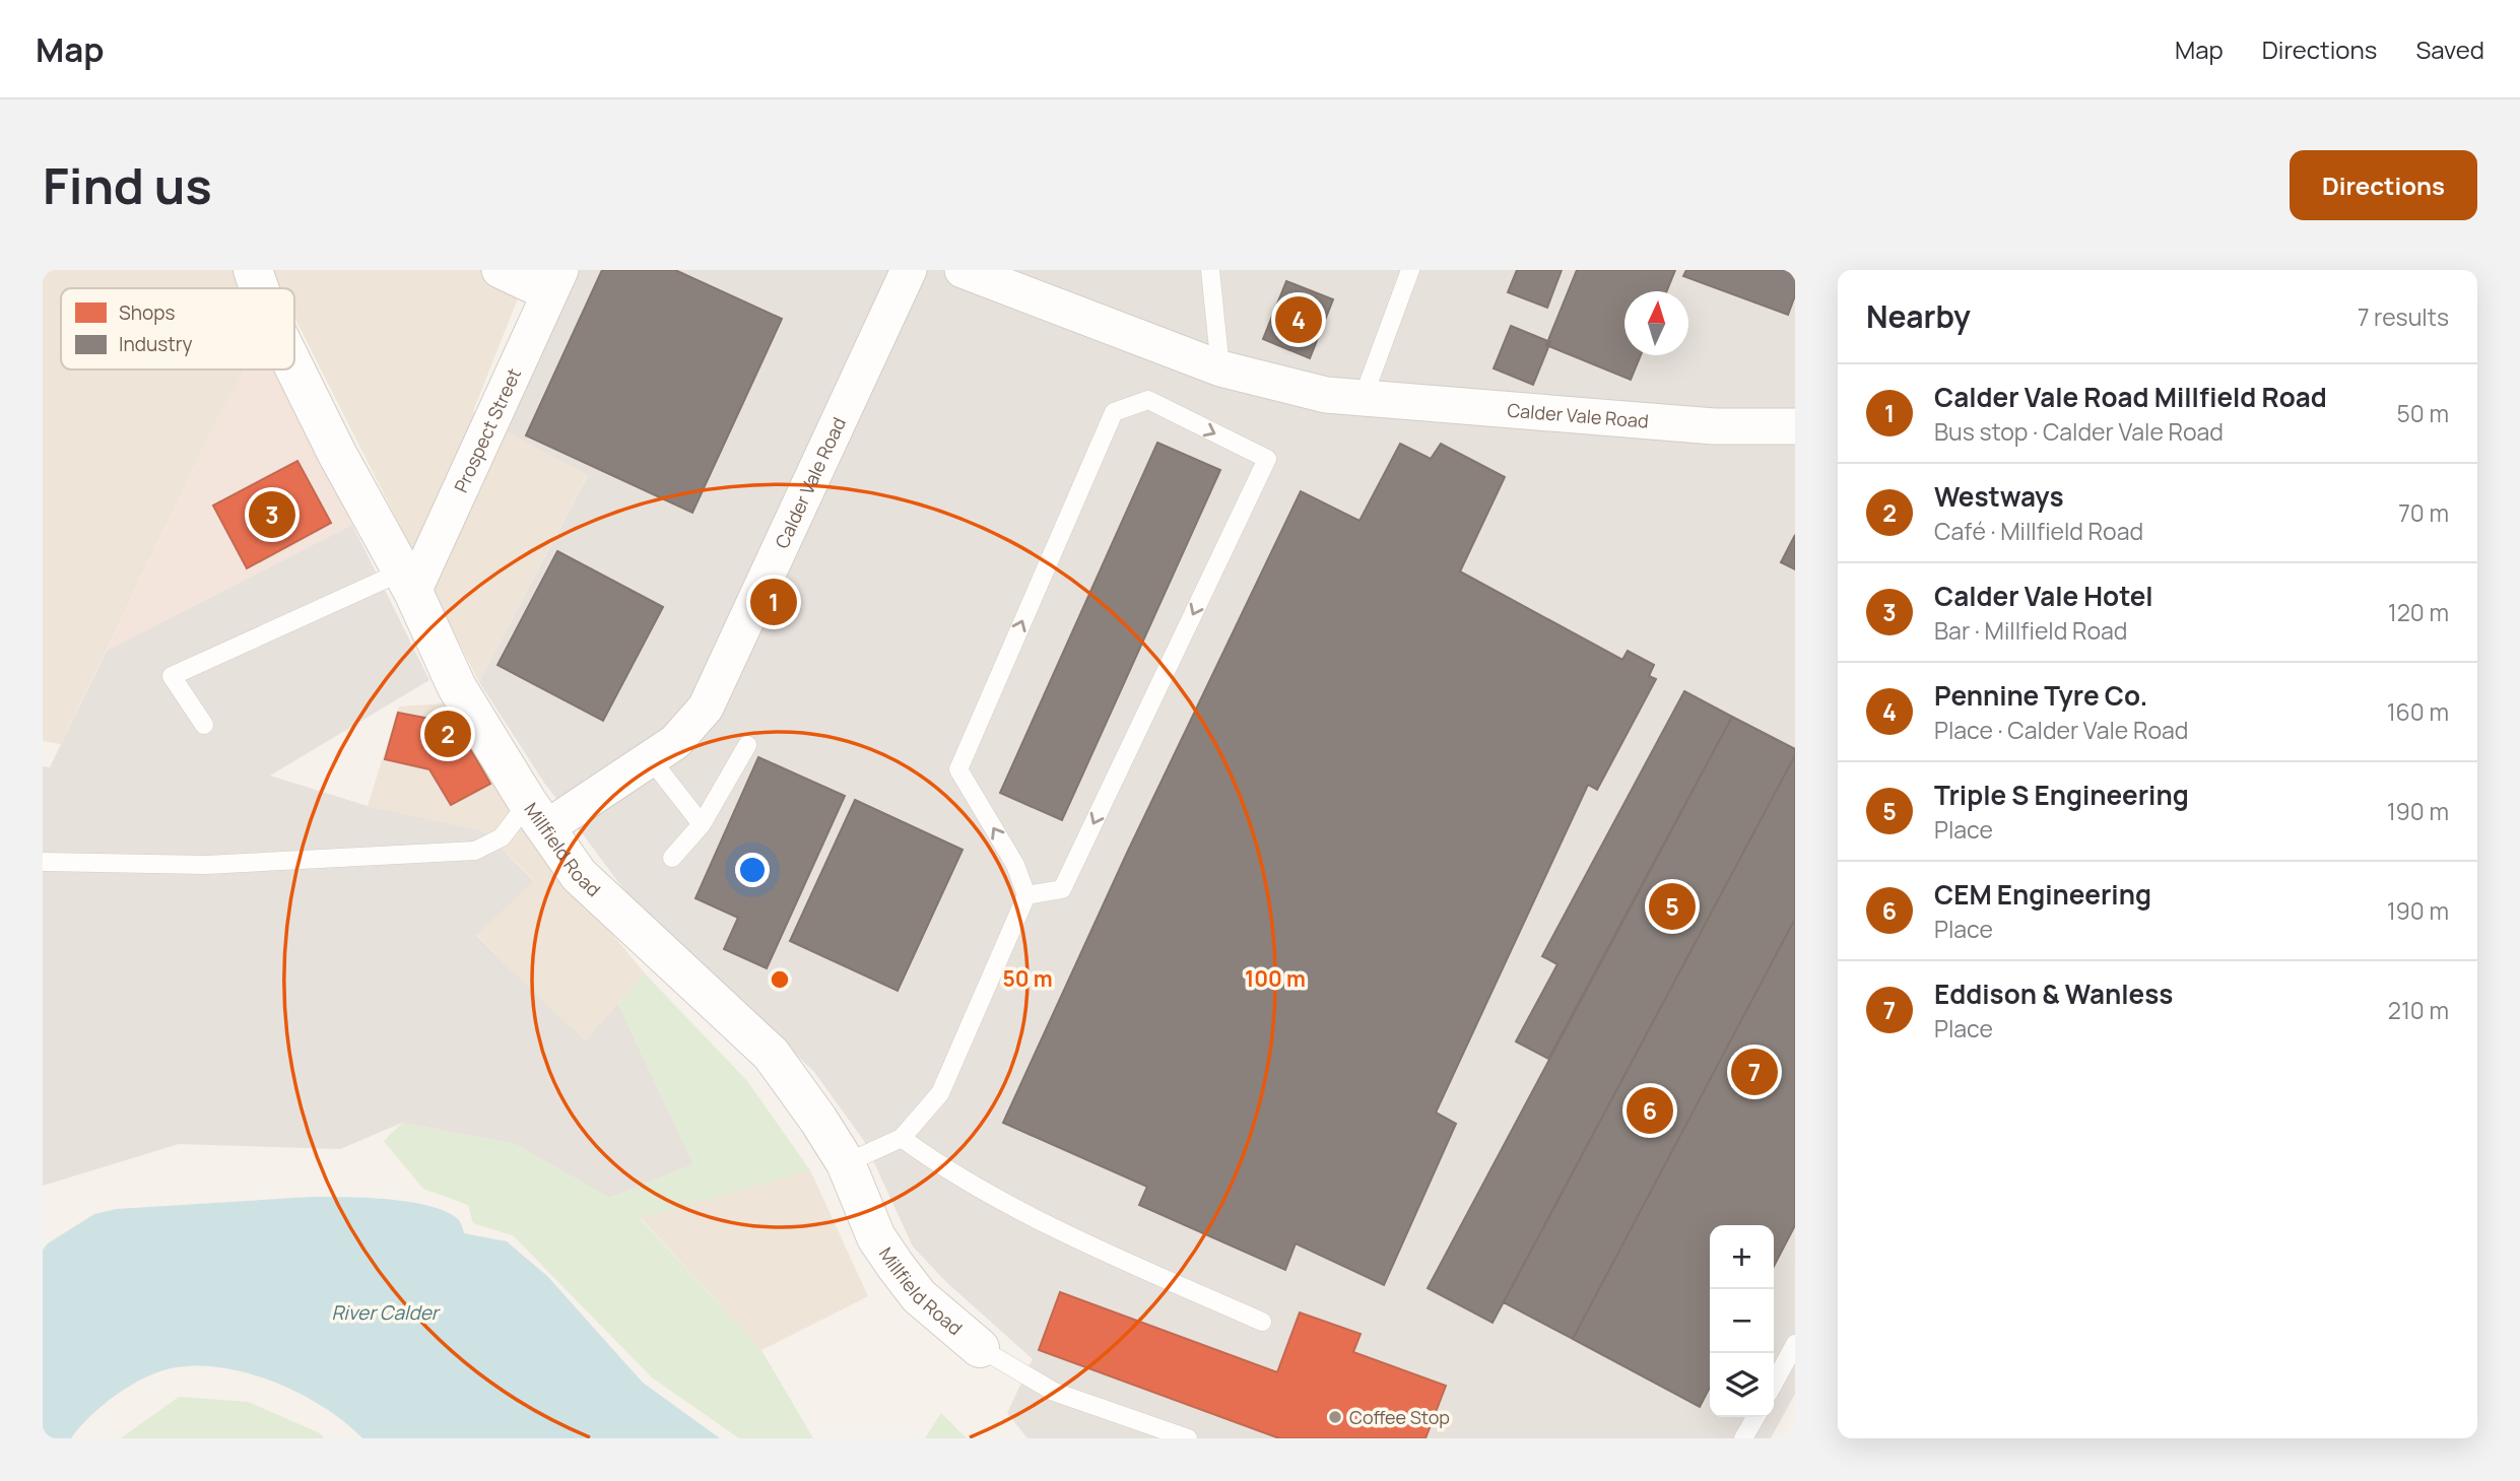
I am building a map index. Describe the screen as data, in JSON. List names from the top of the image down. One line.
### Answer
{"streets":{"street":["Calder Vale Road","Prospect Street","Millfield Road"]},"crossings":[["Calder Vale Road","Millfield Road"],["Prospect Street","Millfield Road"]],"water":["River Calder"],"places":["Coffee Stop"],"legend":["Shops","Industry"],"north":"top","page":{"header":"Map","nav":["Map","Directions","Saved"],"buttons":"Directions","title":"Find us","heading":["Nearby","7 results"],"pins":["4","3","1","2","5","7","6"],"list":[{"mark":"1","name":"Calder Vale Road Millfield Road","note":"Bus stop · Calder Vale Road","value":"50 m"},{"mark":"2","name":"Westways","note":"Café · Millfield Road","value":"70 m"},{"mark":"3","name":"Calder Vale Hotel","note":"Bar · Millfield Road","value":"120 m"},{"mark":"4","name":"Pennine Tyre Co.","note":"Place · Calder Vale Road","value":"160 m"},{"mark":"5","name":"Triple S Engineering","note":"Place","value":"190 m"},{"mark":"6","name":"CEM Engineering","note":"Place","value":"190 m"},{"mark":"7","name":"Eddison & Wanless","note":"Place","value":"210 m"}],"map_buttons":["+","−"]},"rings":["50 m","100 m"]}
